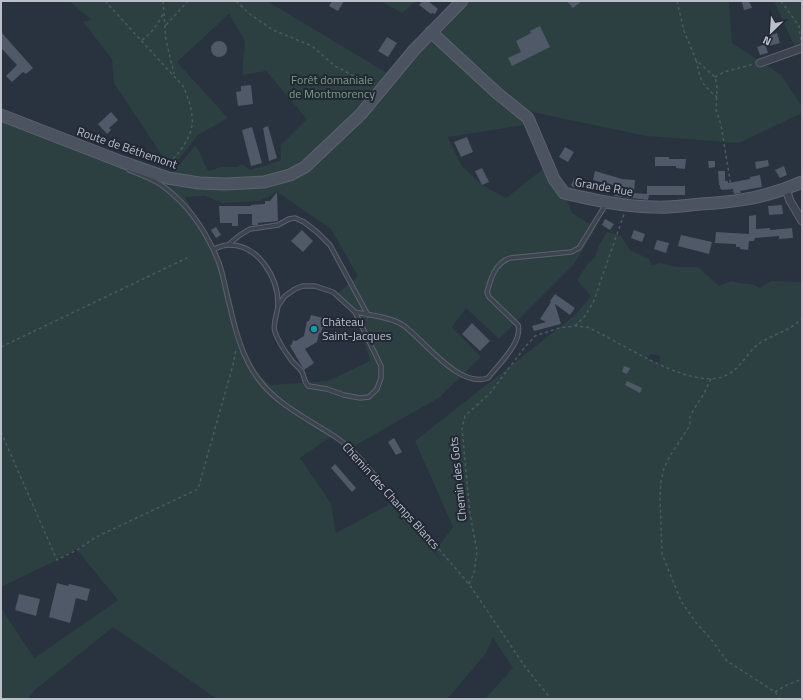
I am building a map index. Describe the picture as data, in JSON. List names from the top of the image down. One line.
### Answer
{"streets":{"street":["Route de Béthemont","Grande Rue"],"lane":["Chemin des Champs Blancs"],"path":["Chemin des Gots"]},"crossings":[["Route de Béthemont","Grande Rue"],["Route de Béthemont","Chemin des Champs Blancs"],["Chemin des Gots","Chemin des Champs Blancs"]],"parks":["Forêt domaniale de Montmorency"],"places":["Château Saint-Jacques"],"north":"bottom left"}
